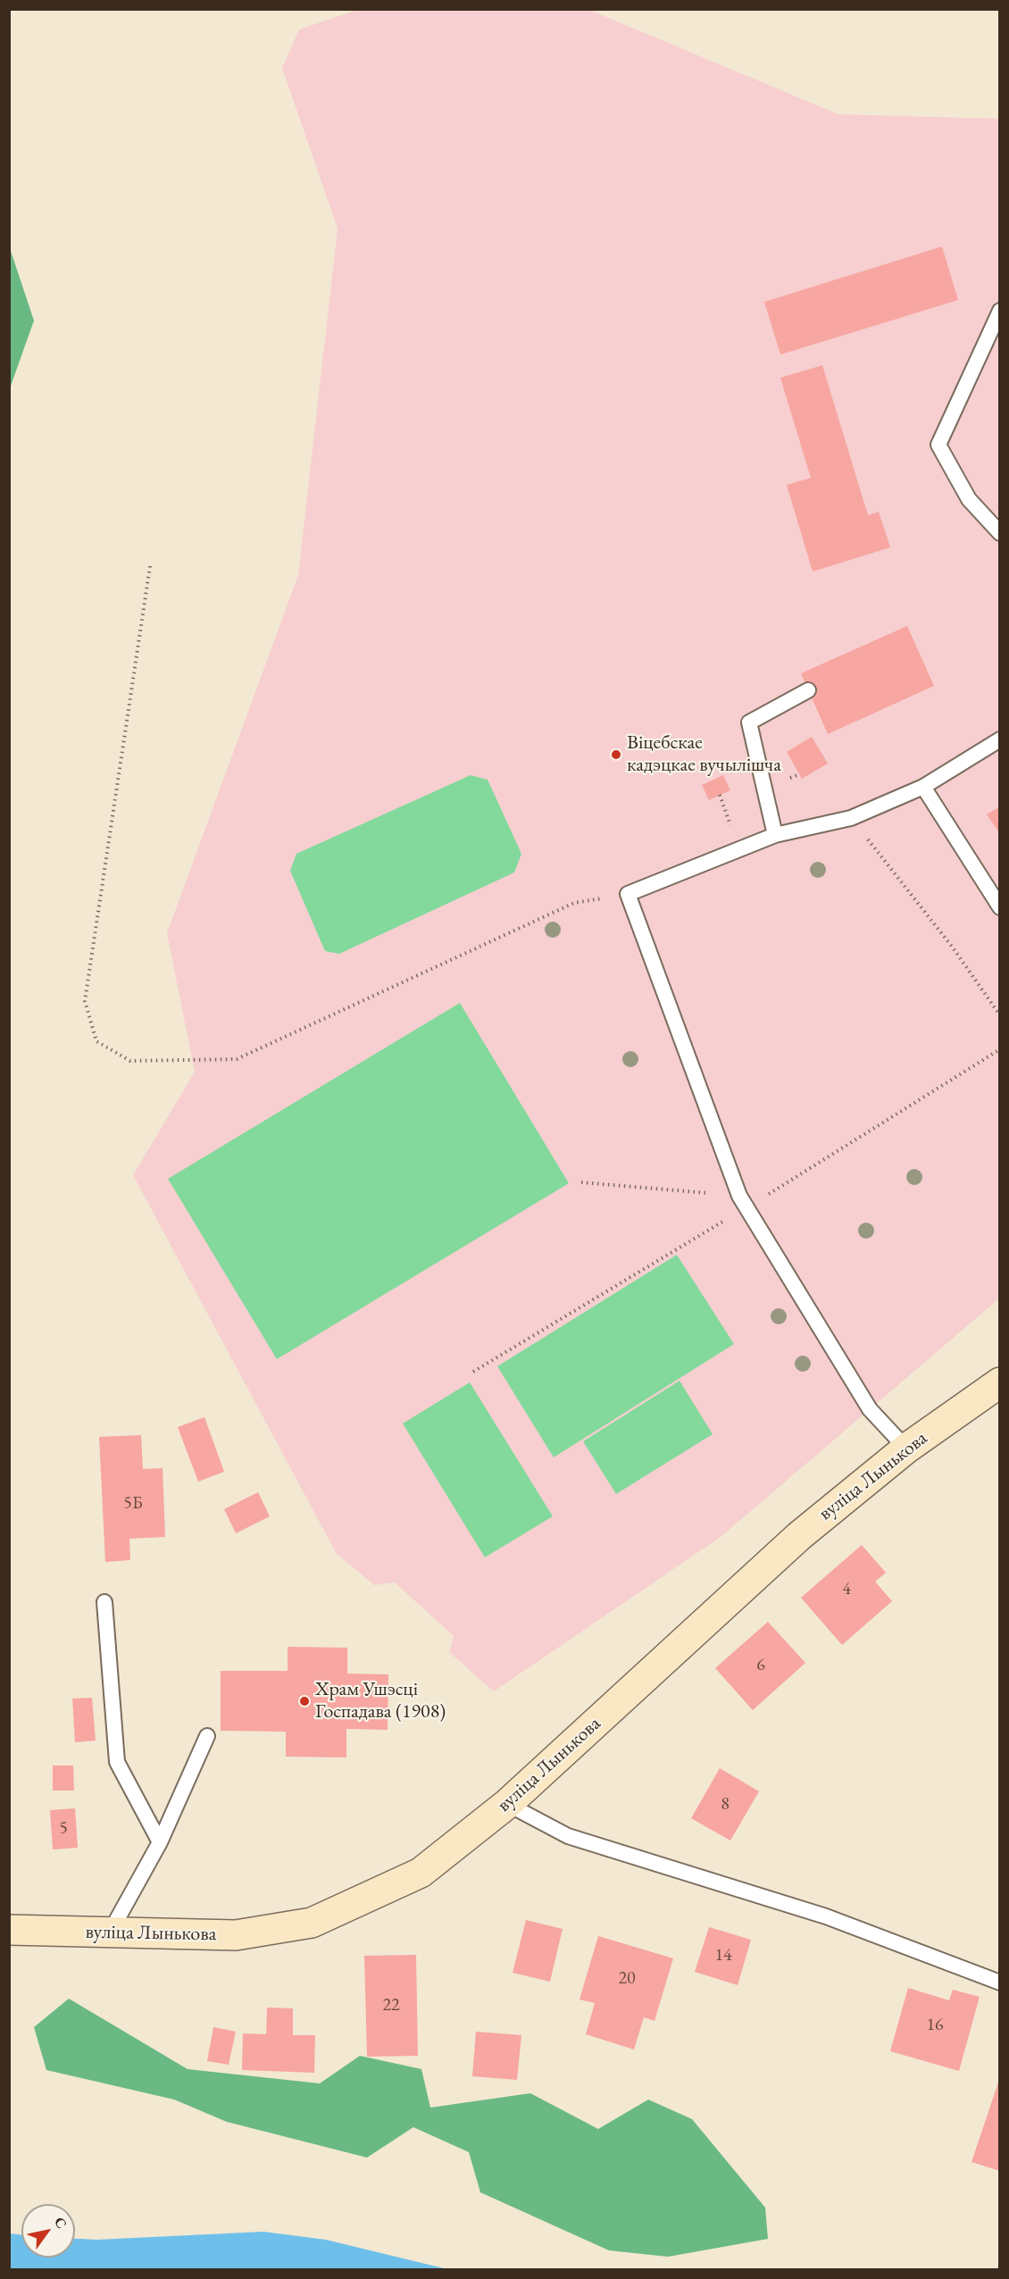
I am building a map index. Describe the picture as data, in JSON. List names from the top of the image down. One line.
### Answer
{"streets":{"street":["вуліца Лынькова"]},"places":["Віцебскае кадэцкае вучылішча","Храм Ушэсці Госпадава (1908)"],"house_numbers":["5Б","4","6","8","5","14","20","22","16"],"north":"top right"}
